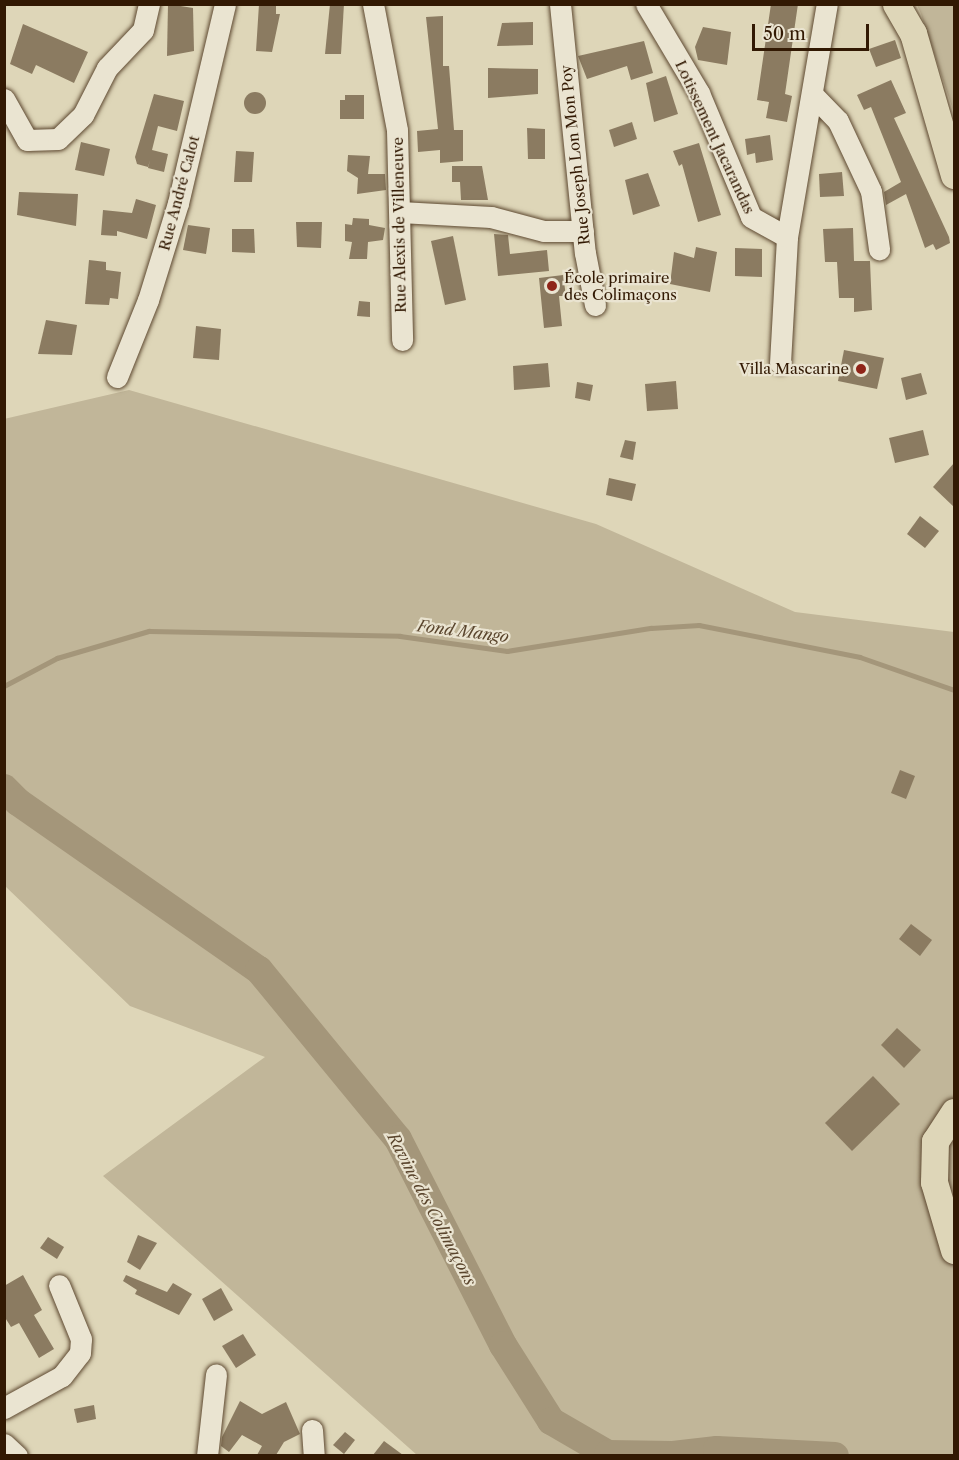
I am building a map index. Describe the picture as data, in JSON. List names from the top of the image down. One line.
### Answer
{"streets":{"street":["Lotissement Jacarandas","Rue Joseph Lon Mon Poy","Rue André Calot","Rue Alexis de Villeneuve"]},"water":["Fond Mango","Ravine des Colimaçons"],"places":["École primaire des Colimaçons","Villa Mascarine"],"scale_bar":"50 m"}
